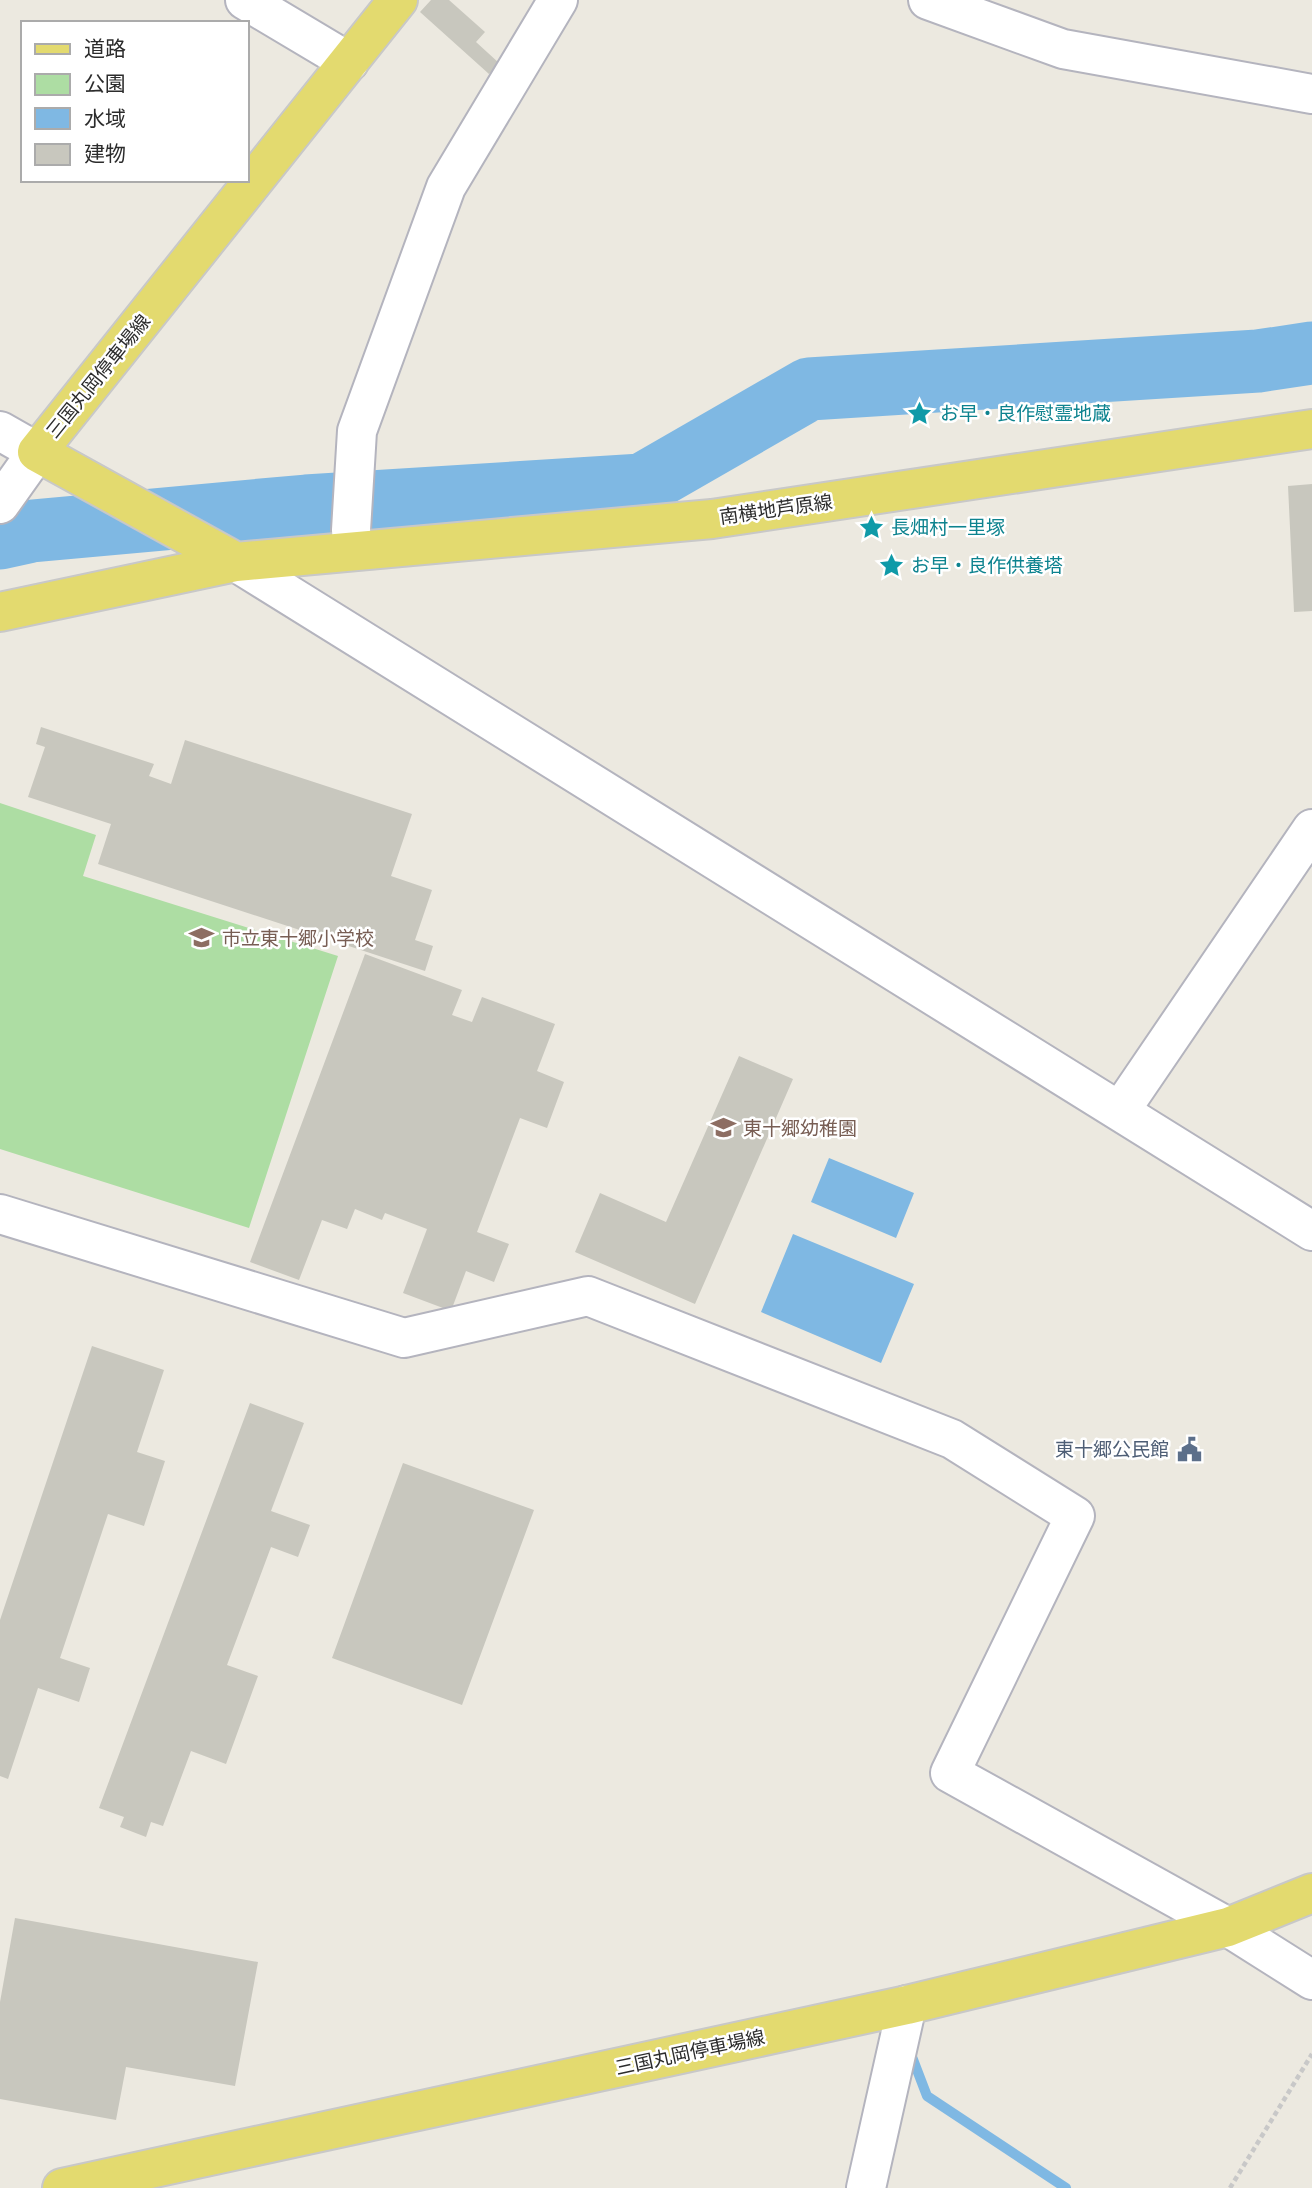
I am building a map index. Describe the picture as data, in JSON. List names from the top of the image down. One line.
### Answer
{"streets":{"main road":["三国丸岡停車場線","南横地芦原線"]},"crossings":[["三国丸岡停車場線","南横地芦原線"]],"places":{"place":["お早・良作慰霊地蔵","長畑村一里塚","お早・良作供養塔"],"school or university":["市立東十郷小学校","東十郷幼稚園"],"public building":["東十郷公民館"]},"legend":["道路","公園","水域","建物"]}
